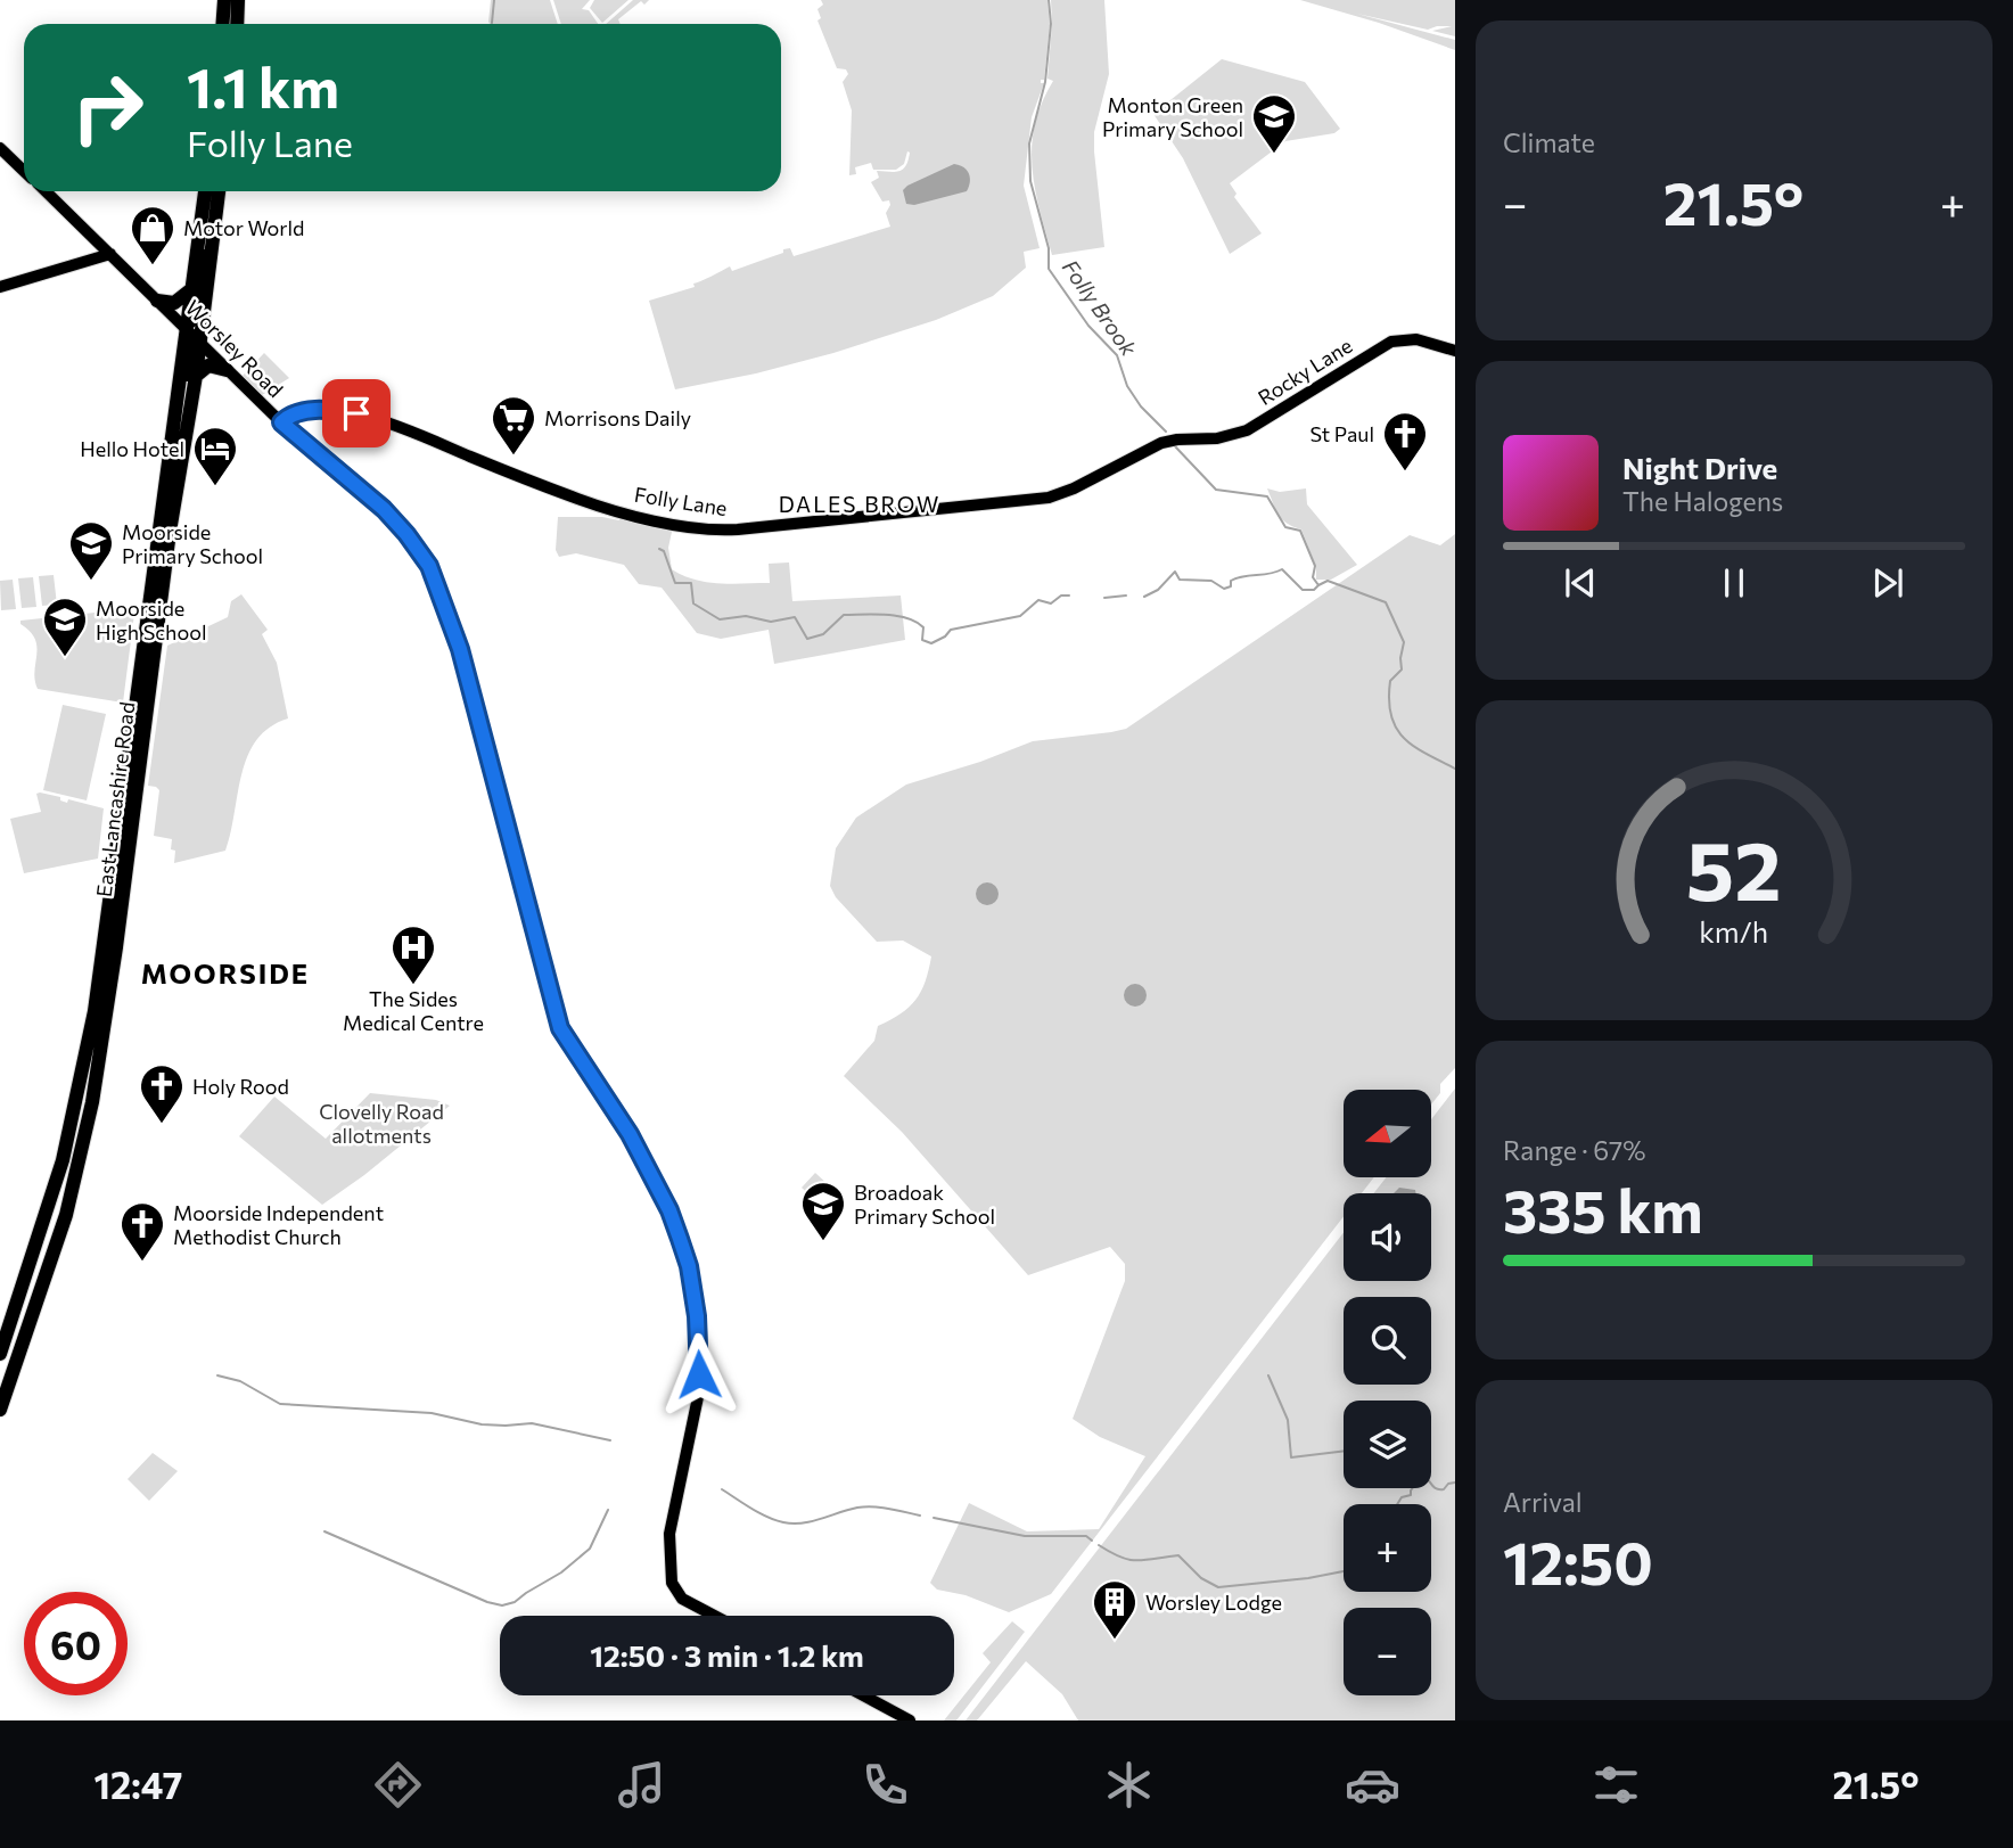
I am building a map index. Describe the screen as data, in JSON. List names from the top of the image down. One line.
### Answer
{"streets":{"highway":["East Lancashire Road"],"main road":["Worsley Road","Rocky Lane","Folly Lane"]},"crossings":[["Worsley Road","Folly Lane"],["Worsley Road","East Lancashire Road"],["Rocky Lane","Folly Lane"]],"districts":["DALES BROW","MOORSIDE"],"water":["Folly Brook"],"parks":["Clovelly Road allotments"],"places":{"school or university":["Monton Green Primary School","Moorside Primary School","Moorside High School","Broadoak Primary School"],"shop":["Motor World"],"supermarket":["Morrisons Daily"],"church":["St Paul","Holy Rood","Moorside Independent Methodist Church"],"hotel":["Hello Hotel"],"hospital":["The Sides Medical Centre"],"building":["Worsley Lodge"]},"north":"left","page":{"tile":["Climate",["Range · 67%","335 km"],["Arrival","12:50"]],"turn":["1.1 km","Folly Lane"],"heat":["−","21.5°","+"],"song":["Night Drive","The Halogens"],"map_buttons":["+","−"],"limit":"60","trip":"12:50 · 3 min · 1.2 km","tabs":["12:47","21.5°"],"gauge":["52","km/h"]}}
